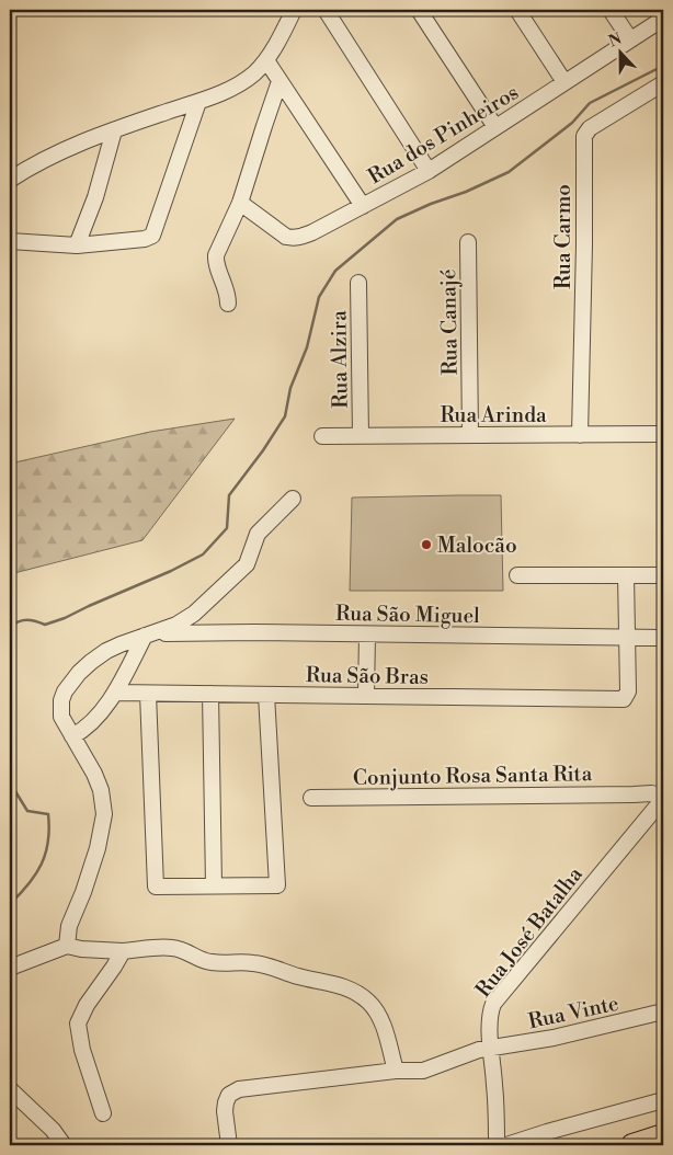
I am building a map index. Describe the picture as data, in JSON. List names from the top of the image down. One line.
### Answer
{"streets":{"street":["Rua dos Pinheiros","Rua Carmo","Rua Canajé","Rua Alzira","Rua Arinda","Rua São Miguel","Rua São Bras","Conjunto Rosa Santa Rita","Rua José Batalha","Rua Vinte"]},"crossings":[["Rua Carmo","Rua Arinda"],["Rua Canajé","Rua Arinda"],["Rua Alzira","Rua Arinda"],["Rua São Miguel","Rua São Bras"],["Conjunto Rosa Santa Rita","Rua José Batalha"],["Rua José Batalha","Rua Vinte"]],"places":["Malocão"],"north":"top"}
